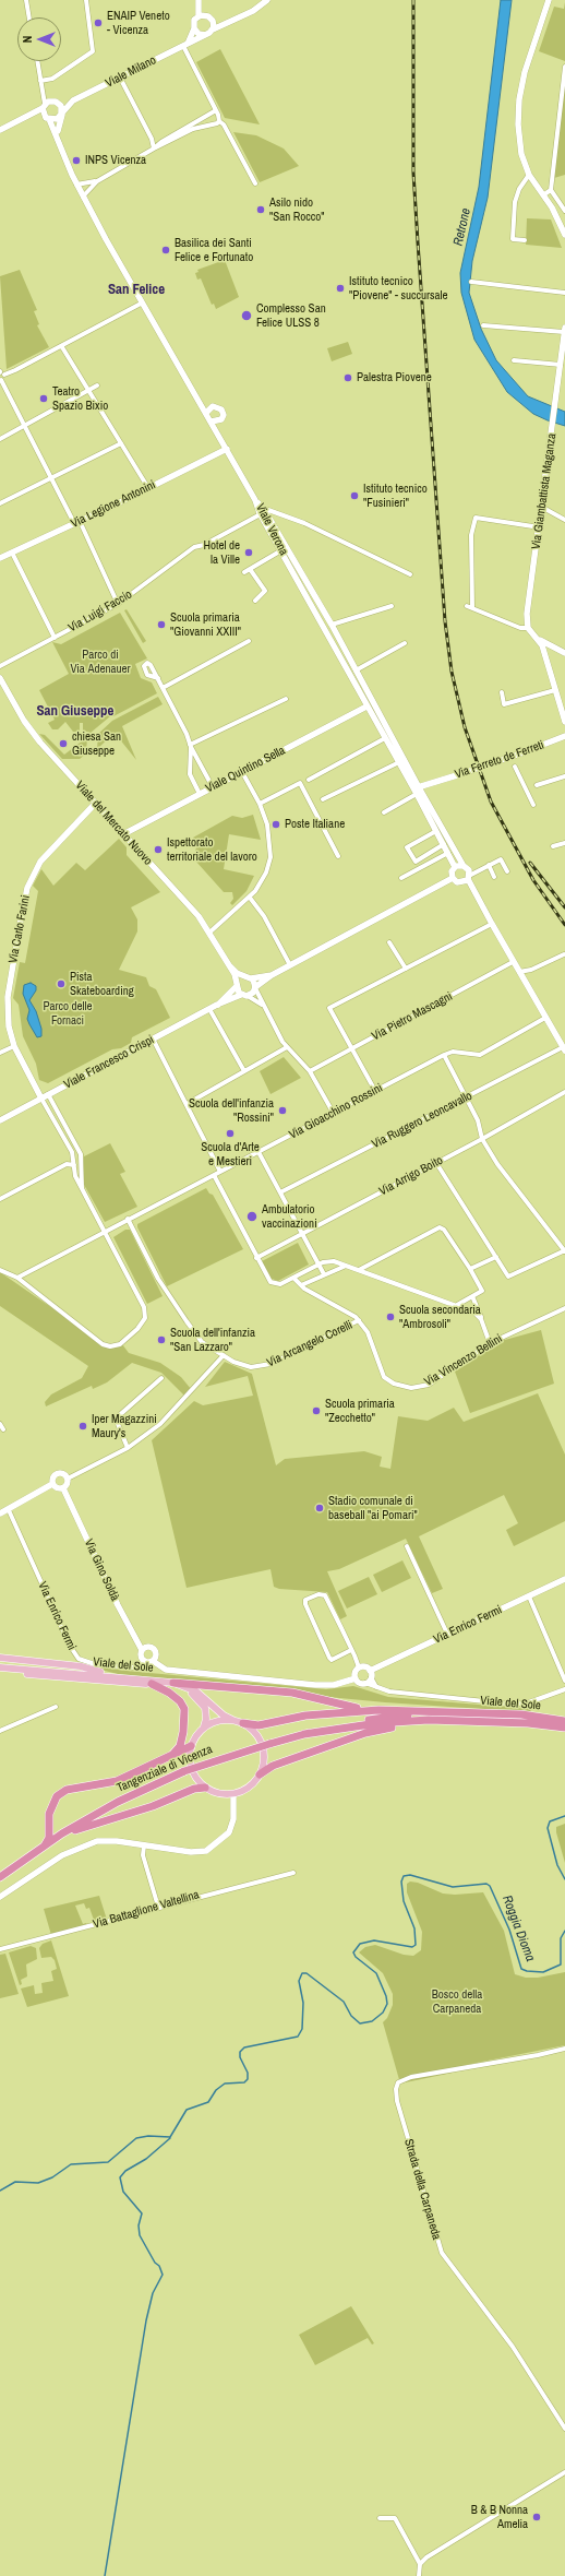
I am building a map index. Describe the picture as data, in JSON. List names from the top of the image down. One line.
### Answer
{"streets":{"highway":["Viale del Sole","Tangenziale di Vicenza"],"street":["Viale Milano","Via Giambattista Maganza","Via Legione Antonini","Viale Verona","Via Luigi Faccio","Via Ferreto de Ferreti","Viale Quintino Sella","Viale del Mercato Nuovo","Via Carlo Farini","Via Pietro Mascagni","Viale Francesco Crispi","Via Gioacchino Rossini","Via Ruggero Leoncavallo","Via Arrigo Boito","Via Arcangelo Corelli","Via Vincenzo Bellini","Via Gino Soldà","Via Enrico Fermi","Via Battaglione Valtellina","Strada della Carpaneda"]},"crossings":[["Via Legione Antonini","Viale Verona"],["Viale Verona","Via Luigi Faccio"],["Viale Verona","Via Ferreto de Ferreti"],["Viale Verona","Viale Quintino Sella"],["Viale Quintino Sella","Viale del Mercato Nuovo"],["Viale del Mercato Nuovo","Via Carlo Farini"],["Viale del Mercato Nuovo","Viale Francesco Crispi"],["Via Carlo Farini","Viale Francesco Crispi"],["Via Gioacchino Rossini","Via Arcangelo Corelli"],["Via Arcangelo Corelli","Via Vincenzo Bellini"],["Via Gino Soldà","Via Enrico Fermi"],["Viale del Sole","Tangenziale di Vicenza"]],"districts":["San Felice","San Giuseppe"],"water":["Retrone","Roggia Dioma"],"parks":["Parco di Via Adenauer","Parco delle Fornaci","Bosco della Carpaneda"],"places":["ENAIP Veneto - Vicenza","INPS Vicenza","Asilo nido \"San Rocco\"","Basilica dei Santi Felice e Fortunato","Istituto tecnico \"Piovene\" - succursale","Complesso San Felice ULSS 8","Palestra Piovene","Teatro Spazio Bixio","Istituto tecnico \"Fusinieri\"","Hotel de la Ville","Scuola primaria \"Giovanni XXIII\"","chiesa San Giuseppe","Poste Italiane","Ispettorato territoriale del lavoro","Pista Skateboarding","Scuola dell'infanzia \"Rossini\"","Scuola d'Arte e Mestieri","Ambulatorio vaccinazioni","Scuola secondaria \"Ambrosoli\"","Scuola dell'infanzia \"San Lazzaro\"","Scuola primaria \"Zecchetto\"","Iper Magazzini Maury's","Stadio comunale di baseball \"ai Pomari\"","B & B Nonna Amelia"],"north":"left"}
